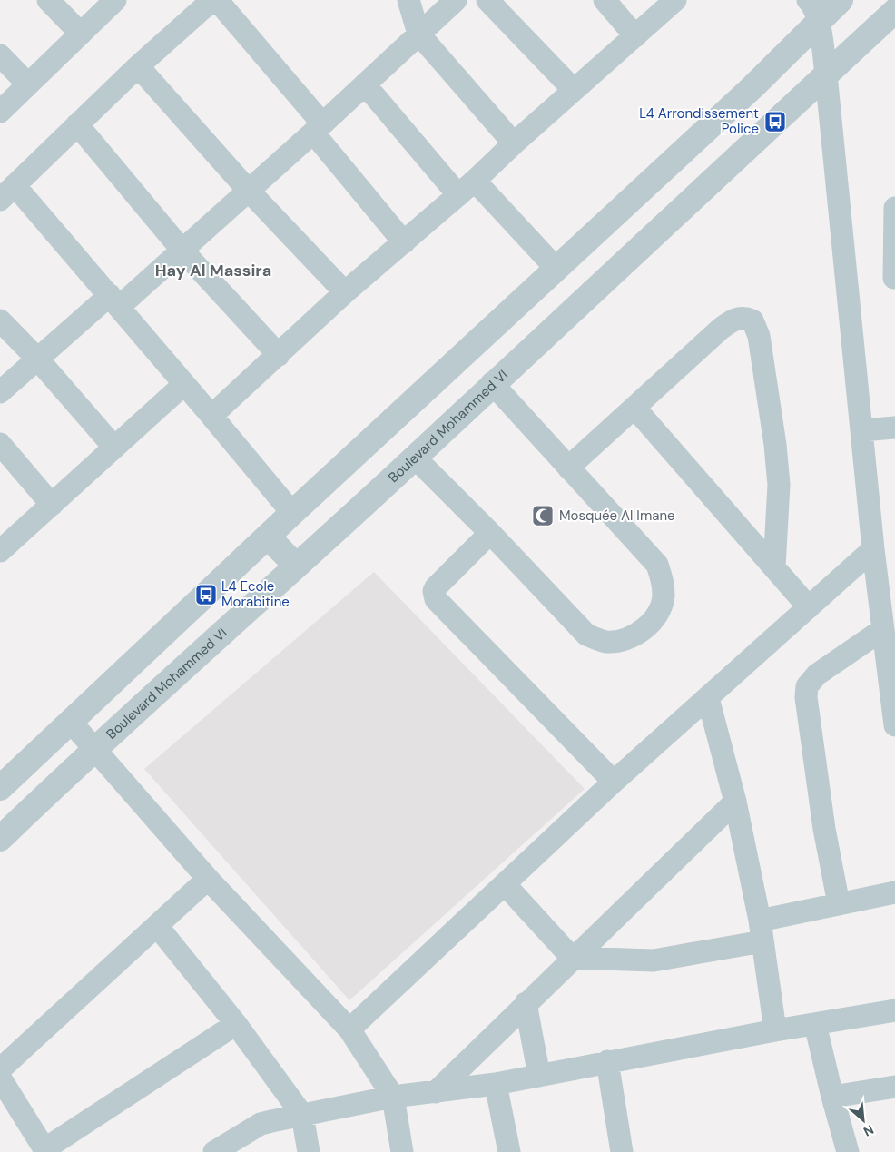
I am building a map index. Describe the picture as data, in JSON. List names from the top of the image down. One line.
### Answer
{"streets":{"street":["Boulevard Mohammed VI"]},"districts":["Hay Al Massira"],"places":{"bus stop":["L4 Arrondissement Police","L4 Ecole Morabitine"],"mosque":["Mosquée Al Imane"]},"north":"bottom right"}
